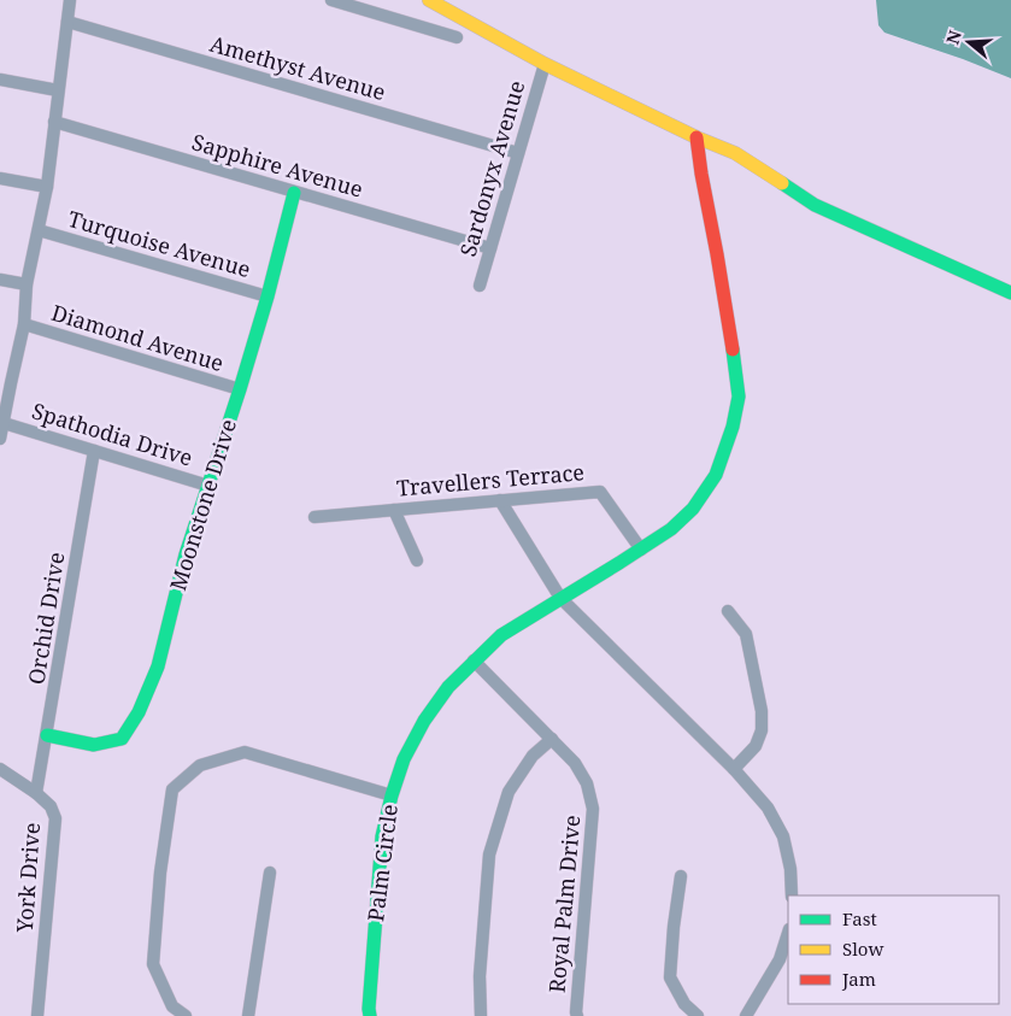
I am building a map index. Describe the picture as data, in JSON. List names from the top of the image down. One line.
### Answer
{"streets":{"street":["Amethyst Avenue","Sapphire Avenue","Sardonyx Avenue","Turquoise Avenue","Diamond Avenue","Spathodia Drive","Travellers Terrace","Moonstone Drive","Orchid Drive","Palm Circle","York Drive","Royal Palm Drive"]},"crossings":[["Amethyst Avenue","Sardonyx Avenue"],["Sapphire Avenue","Sardonyx Avenue"],["Sapphire Avenue","Moonstone Drive"],["Turquoise Avenue","Moonstone Drive"],["Diamond Avenue","Moonstone Drive"],["Spathodia Drive","Moonstone Drive"],["Spathodia Drive","Orchid Drive"],["Travellers Terrace","Palm Circle"],["Moonstone Drive","Orchid Drive"],["Orchid Drive","York Drive"],["Palm Circle","Royal Palm Drive"]],"legend":["Fast","Slow","Jam"],"north":"left"}
